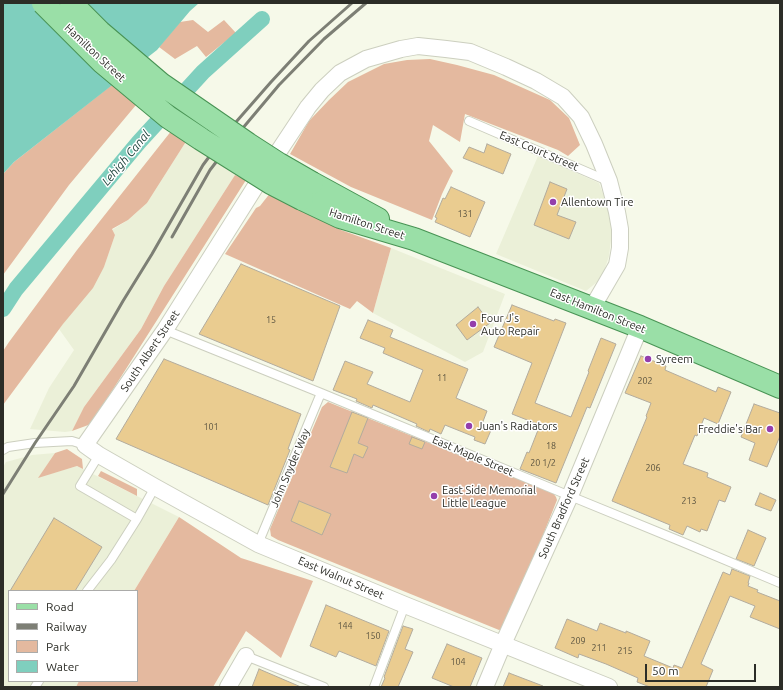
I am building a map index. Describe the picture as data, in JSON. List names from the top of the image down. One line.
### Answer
{"streets":{"main road":["Hamilton Street","East Hamilton Street"],"street":["South Albert Street","South Bradford Street","East Walnut Street"],"lane":["East Court Street","East Maple Street","John Snyder Way"]},"crossings":[["Hamilton Street","East Hamilton Street"],["East Court Street","South Albert Street"],["East Hamilton Street","South Albert Street"],["East Hamilton Street","South Bradford Street"],["South Albert Street","East Maple Street"],["South Albert Street","East Walnut Street"],["East Maple Street","John Snyder Way"],["East Maple Street","South Bradford Street"],["John Snyder Way","East Walnut Street"],["South Bradford Street","East Walnut Street"]],"water":["Lehigh Canal"],"places":["Allentown Tire","Four J's Auto Repair","Syreem","Juan's Radiators","Freddie's Bar","East Side Memorial Little League"],"house_numbers":["131","15","11","202","101","18","20 1/2","206","213","144","150","209","211","215","104"],"legend":["Road","Railway","Park","Water"],"scale_bar":"50 m"}
